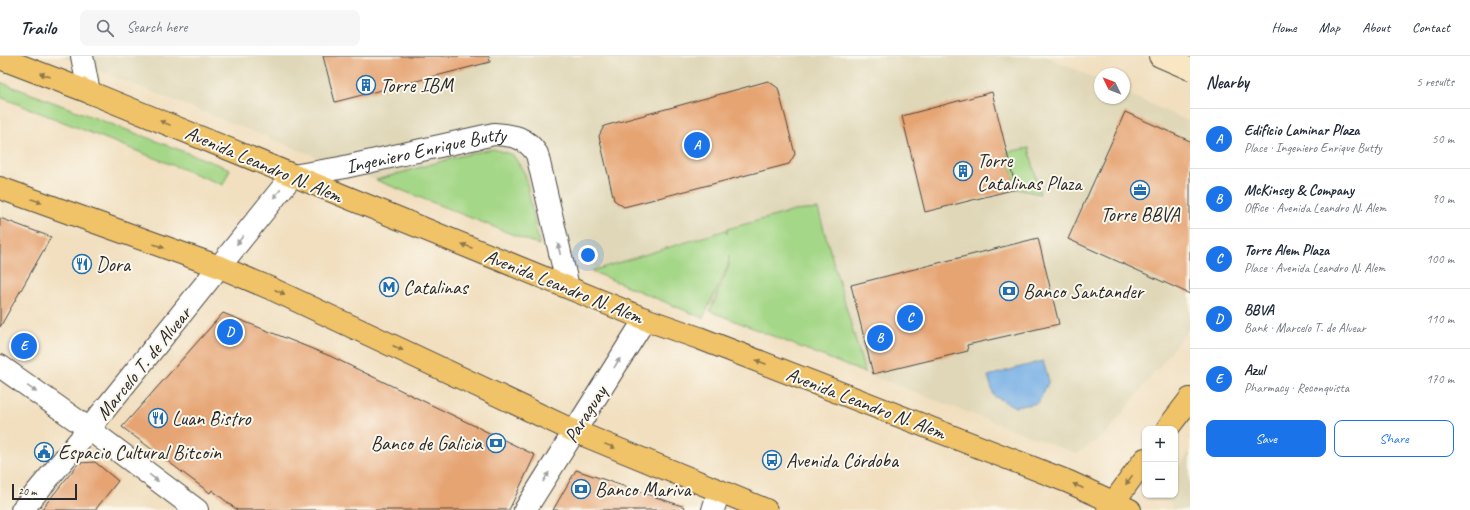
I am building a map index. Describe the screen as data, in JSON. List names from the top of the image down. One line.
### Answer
{"streets":{"main road":["Avenida Leandro N. Alem"],"street":["Ingeniero Enrique Butty","Marcelo T. de Alvear","Paraguay"]},"crossings":[["Ingeniero Enrique Butty","Avenida Leandro N. Alem"],["Ingeniero Enrique Butty","Marcelo T. de Alvear"],["Avenida Leandro N. Alem","Marcelo T. de Alvear"],["Avenida Leandro N. Alem","Paraguay"]],"one_way":["Paraguay"],"places":{"building":["Torre IBM","Torre Catalinas Plaza"],"office":["Torre BBVA"],"restaurant":["Dora","Luan Bistro"],"metro station":["Catalinas"],"bank":["Banco Santander","Banco de Galicia","Banco Mariva"],"public building":["Espacio Cultural Bitcoin"],"bus stop":["Avenida Córdoba"]},"scale_bar":"20 m","north":"top left","page":{"header":"Trailo","search":"Search here","nav":["Home","Map","About","Contact"],"heading":["Nearby","5 results"],"list":[{"mark":"A","name":"Edificio Laminar Plaza","note":"Place · Ingeniero Enrique Butty","value":"50 m"},{"mark":"B","name":"McKinsey & Company","note":"Office · Avenida Leandro N. Alem","value":"90 m"},{"mark":"C","name":"Torre Alem Plaza","note":"Place · Avenida Leandro N. Alem","value":"100 m"},{"mark":"D","name":"BBVA","note":"Bank · Marcelo T. de Alvear","value":"110 m"},{"mark":"E","name":"Azul","note":"Pharmacy · Reconquista","value":"170 m"}],"pins":["A","C","D","B","E"],"buttons":["Save","Share"],"map_buttons":["+","−"],"scale":"20 m"}}
